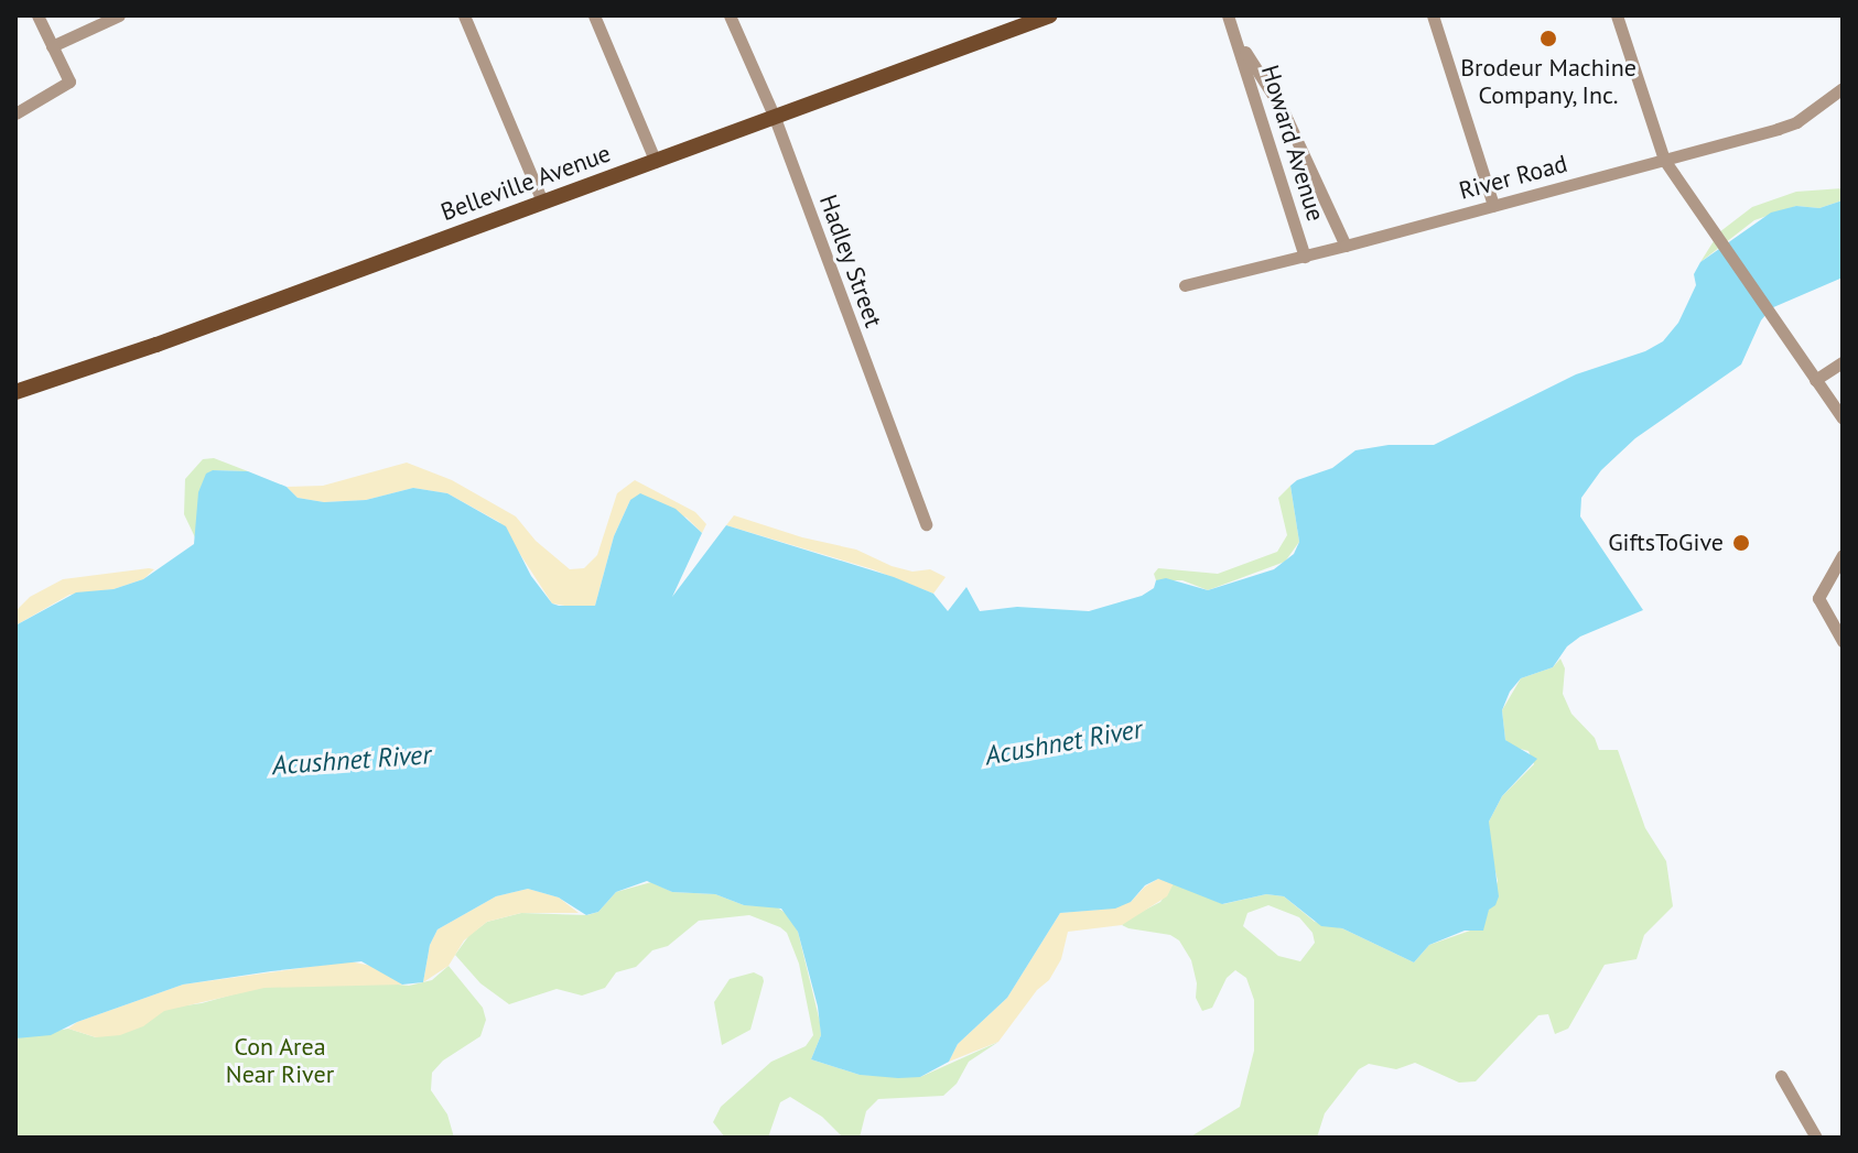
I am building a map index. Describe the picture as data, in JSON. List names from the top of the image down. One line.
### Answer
{"streets":{"main road":["Belleville Avenue"],"street":["Howard Avenue","River Road","Hadley Street"]},"crossings":[["Howard Avenue","River Road"],["Belleville Avenue","Hadley Street"]],"water":["Acushnet River"],"parks":["Con Area Near River"],"places":["Brodeur Machine Company, Inc.","GiftsToGive"]}
